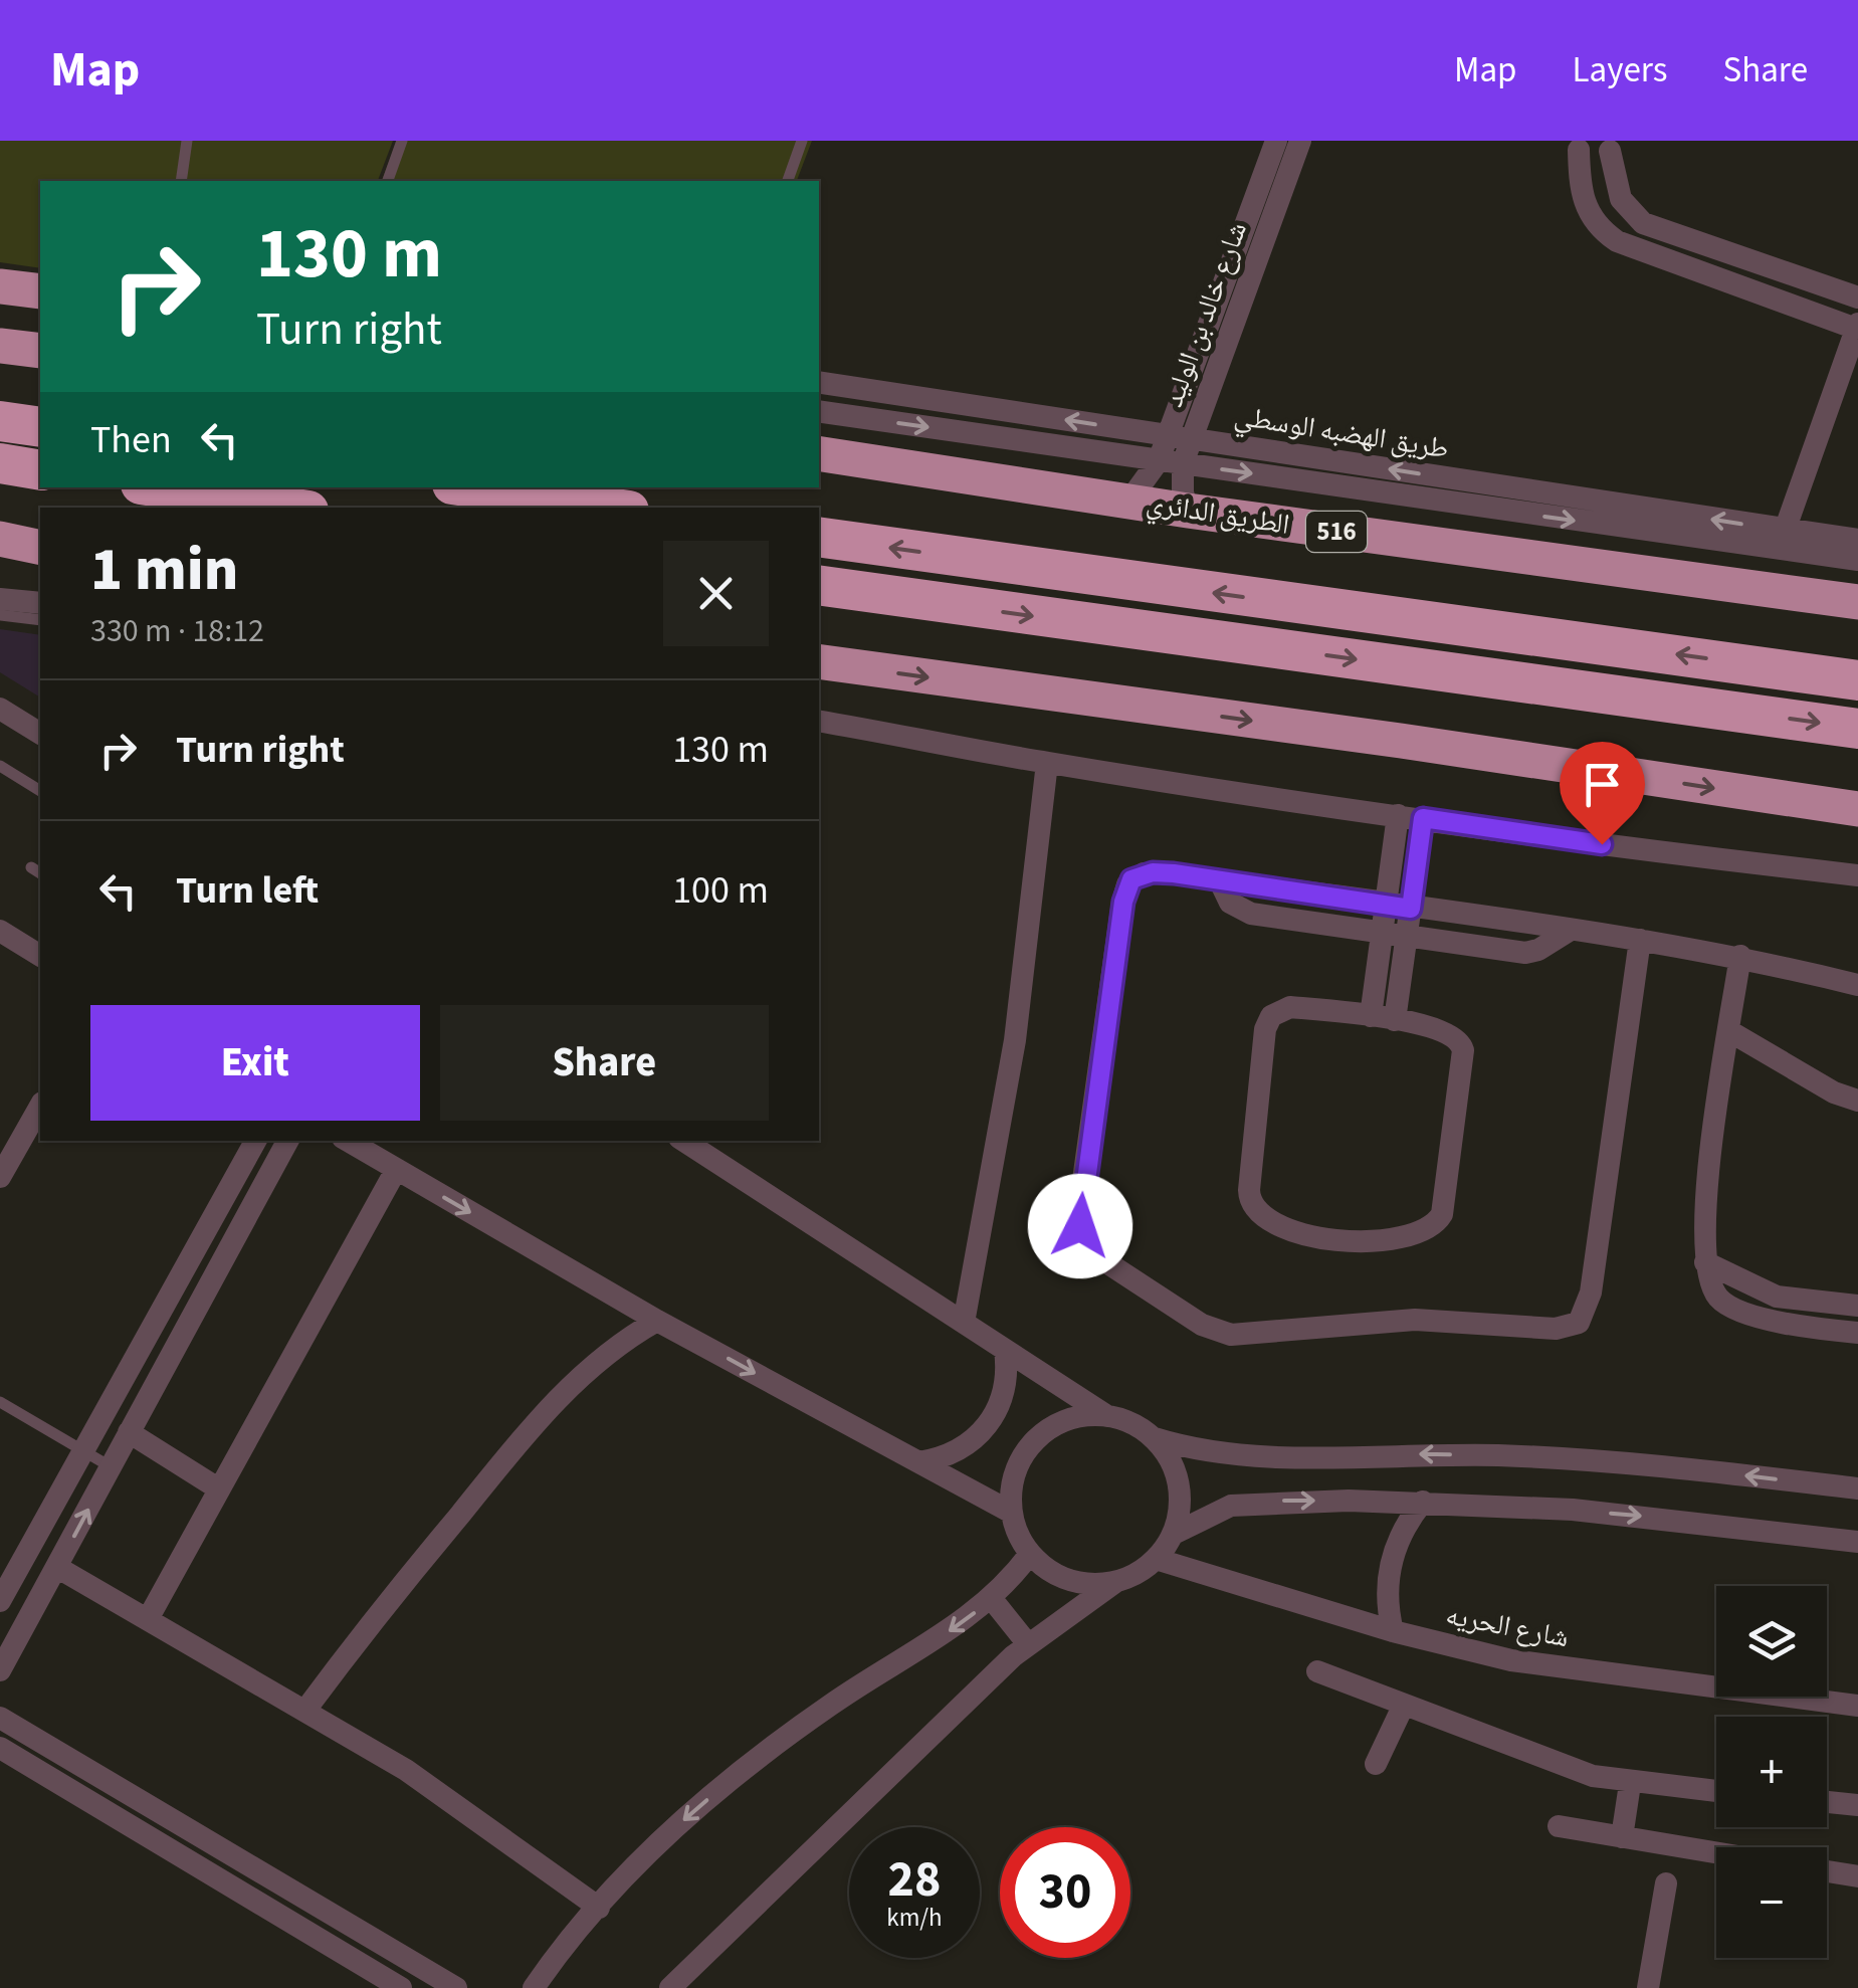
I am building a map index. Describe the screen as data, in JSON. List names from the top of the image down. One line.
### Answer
{"streets":{"highway":["الطريق الدائري","516"],"street":["شارع خالد بن الوليد","طريق الهضبه الوسطي","شارع الحريه"]},"crossings":[["شارع خالد بن الوليد","طريق الهضبه الوسطي"],["شارع خالد بن الوليد","الطريق الدائري"]],"page":{"header":"Map","nav":["Map","Layers","Share"],"turn":["130 m","Turn right"],"then":"Then","heading":["1 min","330 m · 18:12"],"list":[{"name":"Turn right","value":"130 m"},{"name":"Turn left","value":"100 m"}],"buttons":["Exit","Share"],"map_buttons":["+","−"],"speed":"28 km/h","limit":"30"}}
